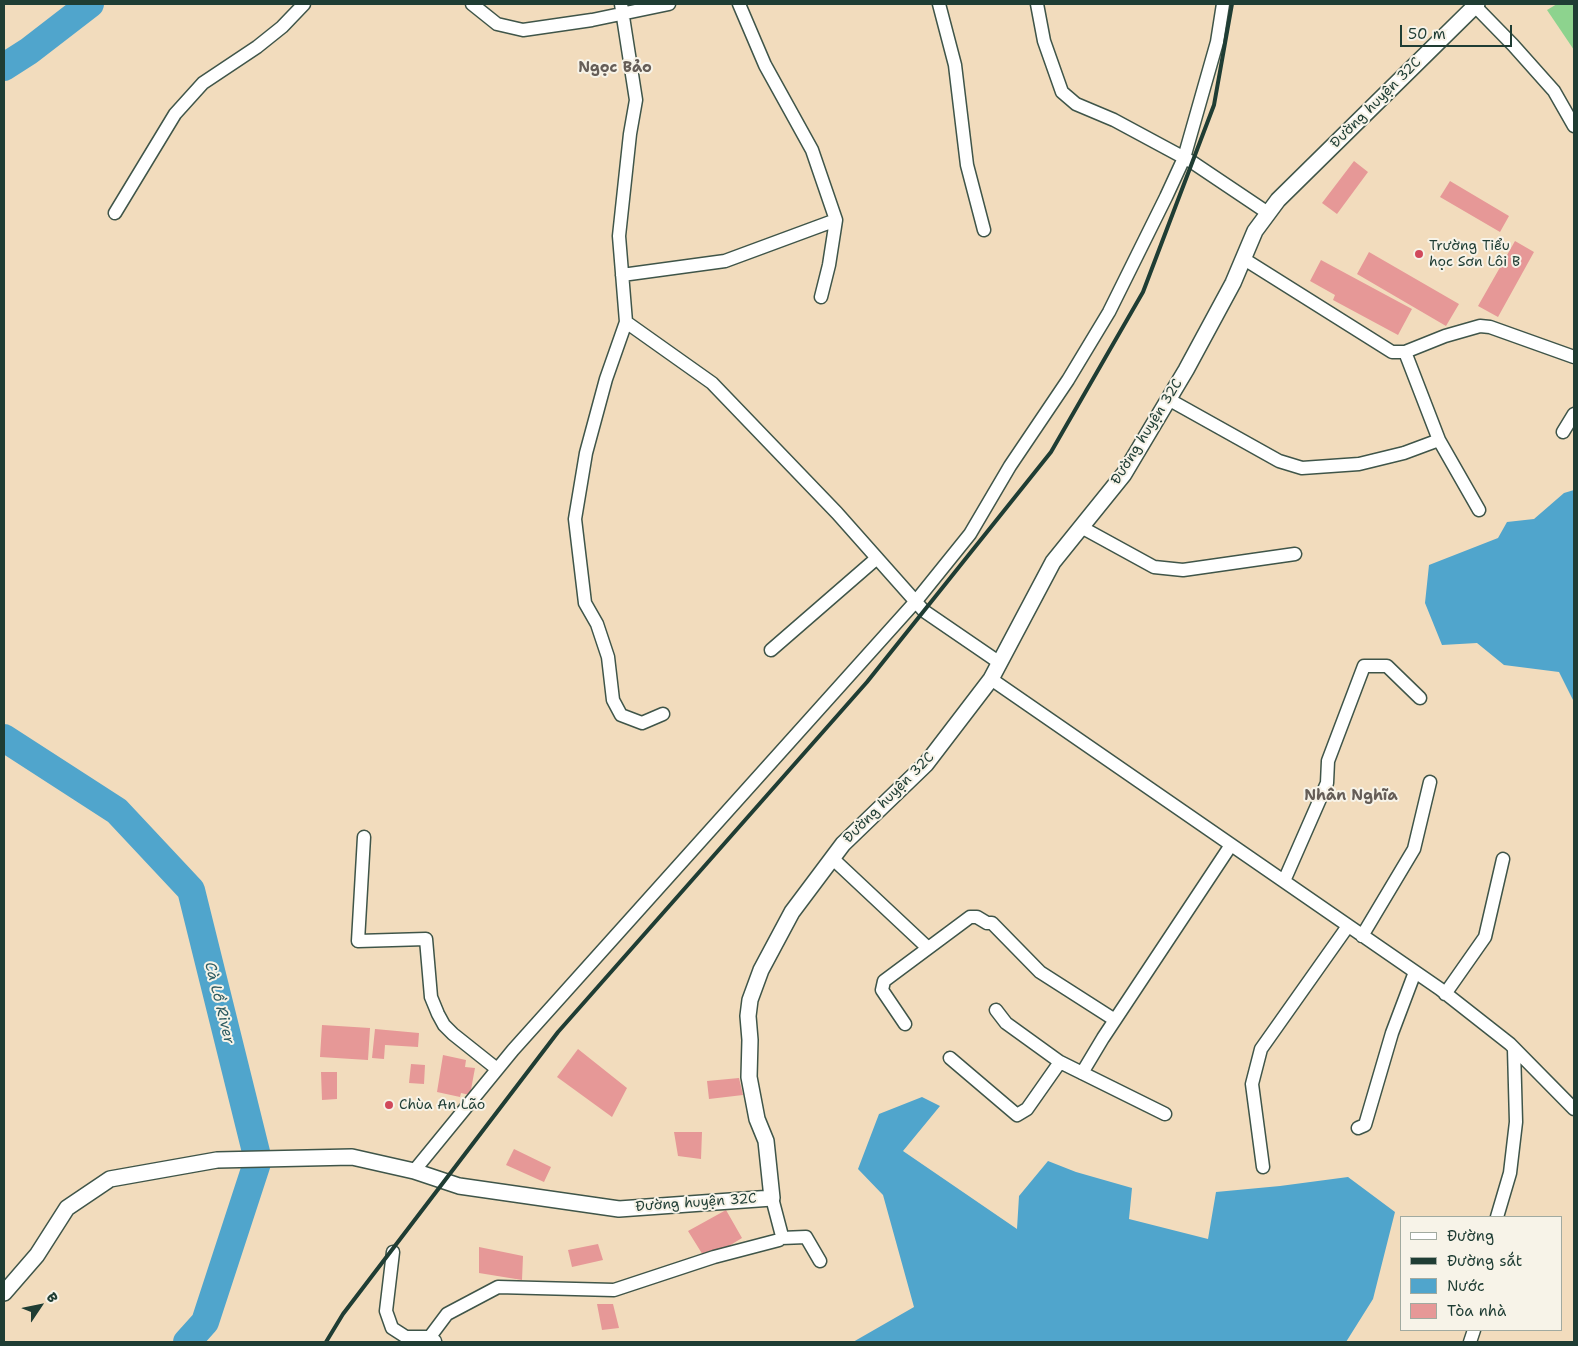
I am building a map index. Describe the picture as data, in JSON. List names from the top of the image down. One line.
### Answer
{"streets":{"street":["Đường huyện 32C"]},"districts":["Ngọc Bảo","Nhân Nghĩa"],"water":["Cà Lồ River"],"places":["Trường Tiểu học Sơn Lôi B","Chùa An Lão"],"legend":["Đường","Đường sắt","Nước","Tòa nhà"],"scale_bar":"50 m","north":"top right"}
